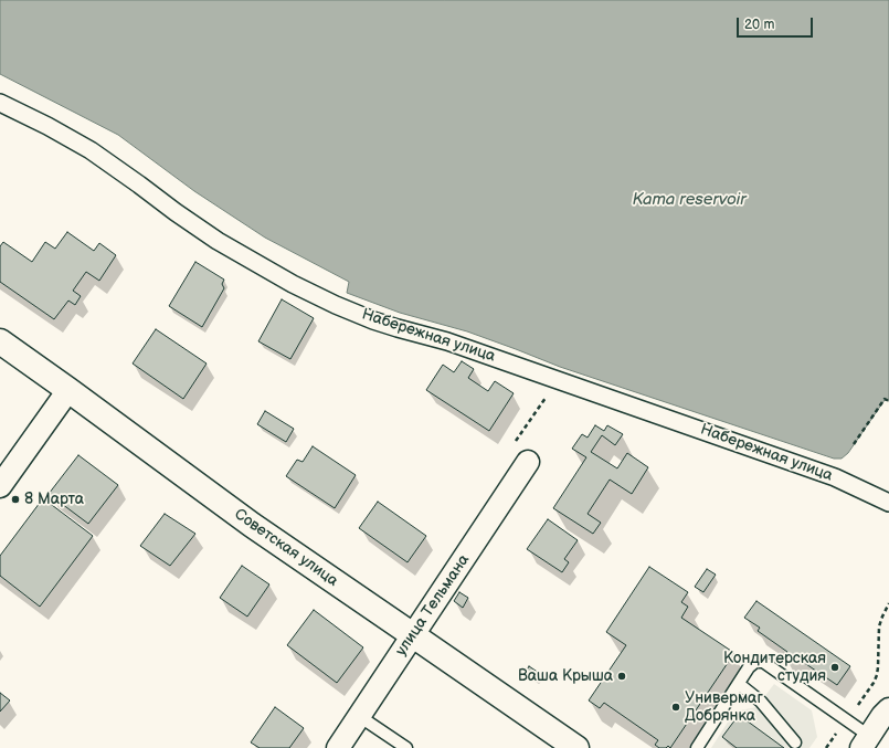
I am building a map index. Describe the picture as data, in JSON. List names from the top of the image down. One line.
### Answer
{"streets":{"street":["Набережная улица","Советская улица","улица Тельмана"]},"crossings":[["Советская улица","улица Тельмана"]],"water":["Kama reservoir"],"places":["8 Марта","Кондитерская студия","Ваша Крыша","Универмаг Добрянка"],"scale_bar":"20 m"}
